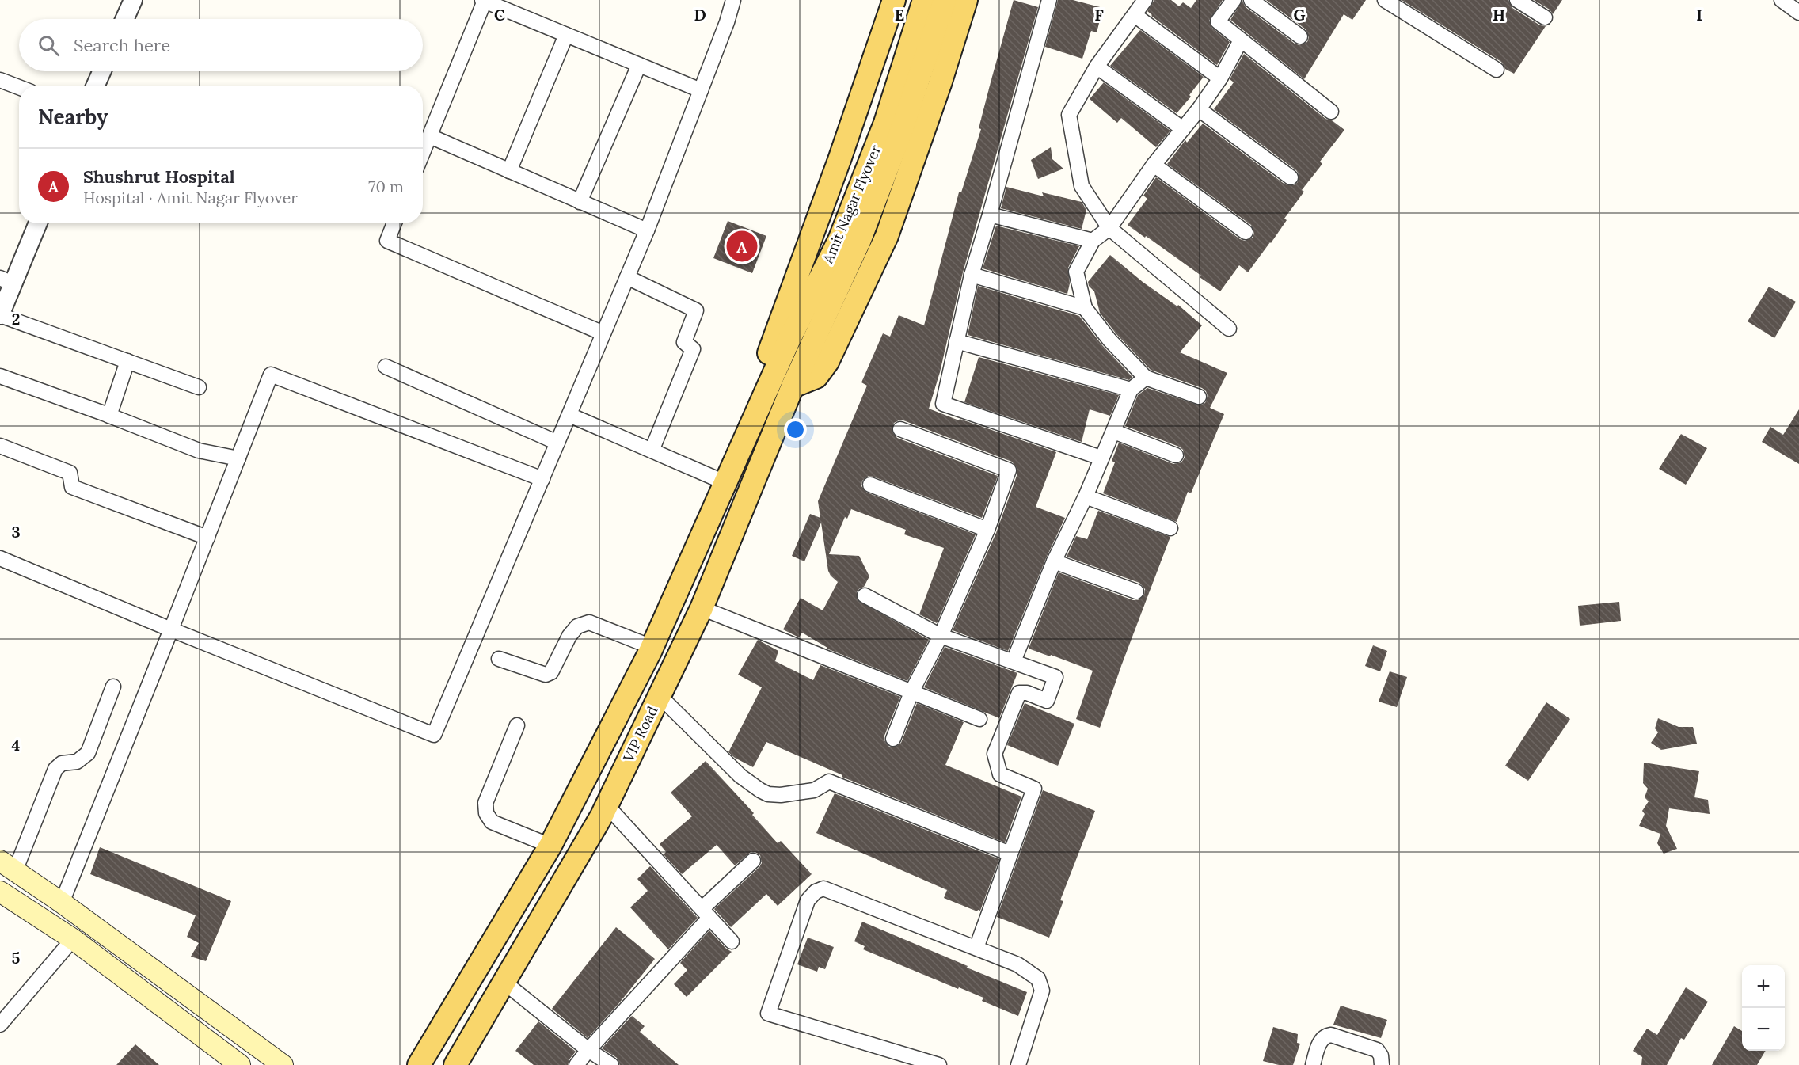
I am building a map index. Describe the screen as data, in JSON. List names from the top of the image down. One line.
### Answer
{"streets":{"main road":["Amit Nagar Flyover","VIP Road"]},"crossings":[["Amit Nagar Flyover","VIP Road"]],"page":{"search":"Search here","heading":"Nearby","list":[{"mark":"A","name":"Shushrut Hospital","note":"Hospital · Amit Nagar Flyover","value":"70 m"}],"pins":"A","map_buttons":["+","−"]},"grid":{"columns":["C","D","E","F","G","H","I"],"rows":["2","3","4","5"]}}
